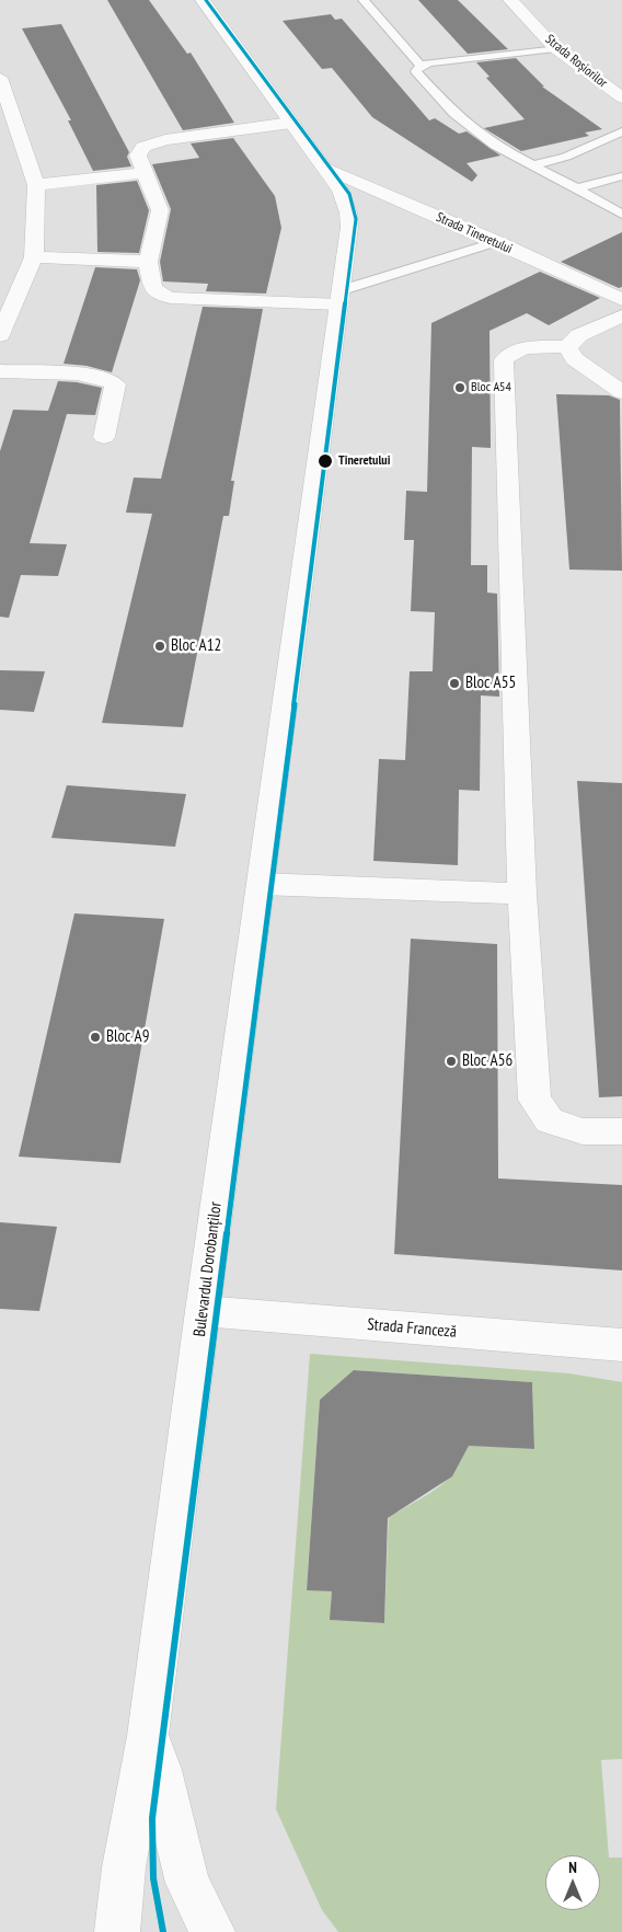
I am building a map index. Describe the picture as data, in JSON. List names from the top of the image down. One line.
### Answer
{"streets":{"street":["Strada Roșiorilor","Strada Tineretului","Bulevardul Dorobanților","Strada Franceză"]},"crossings":[["Strada Tineretului","Bulevardul Dorobanților"],["Bulevardul Dorobanților","Strada Franceză"]],"places":["Bloc A54","Tineretului","Bloc A12","Bloc A55","Bloc A9","Bloc A56"],"north":"top"}
